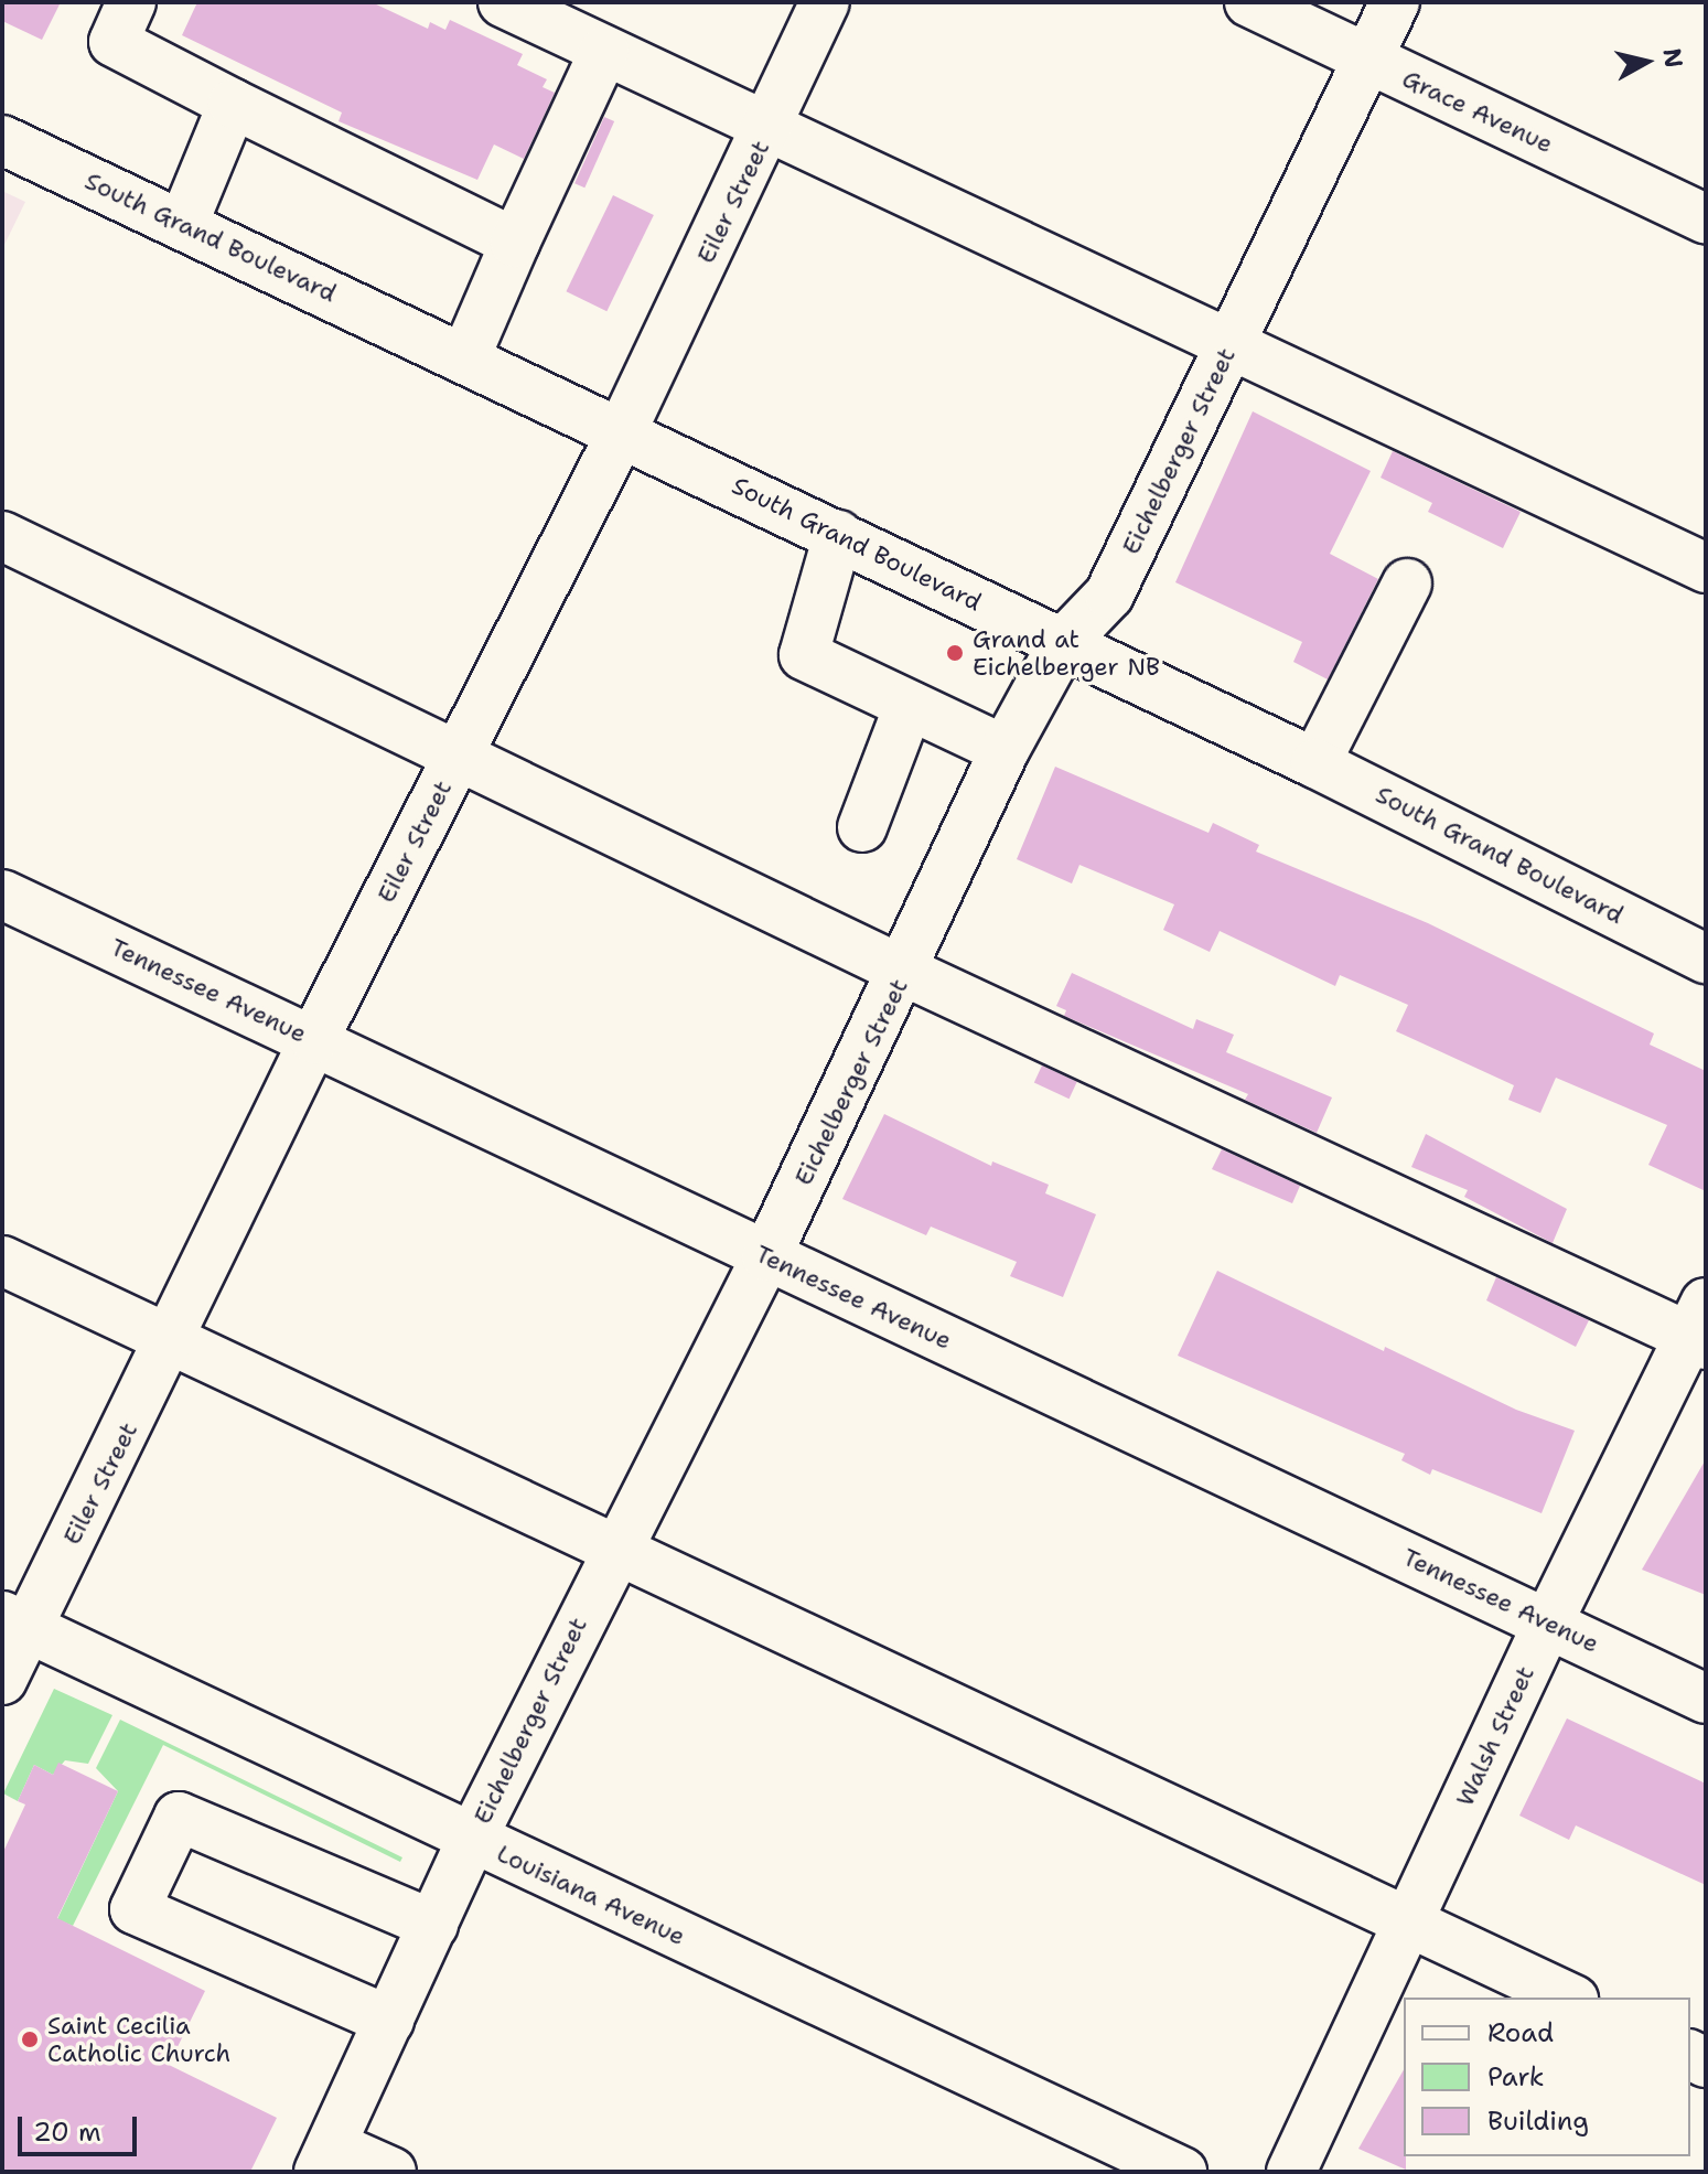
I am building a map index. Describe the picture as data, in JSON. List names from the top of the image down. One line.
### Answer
{"streets":{"street":["Grace Avenue","Eiler Street","South Grand Boulevard","Eichelberger Street","Tennessee Avenue","Walsh Street","Louisiana Avenue"]},"crossings":[["Grace Avenue","Eichelberger Street"],["Eiler Street","South Grand Boulevard"],["Eiler Street","Tennessee Avenue"],["Eiler Street","Louisiana Avenue"],["South Grand Boulevard","Eichelberger Street"],["Eichelberger Street","Tennessee Avenue"],["Eichelberger Street","Louisiana Avenue"],["Tennessee Avenue","Walsh Street"]],"places":["Grand at Eichelberger NB","Saint Cecilia Catholic Church"],"legend":["Road","Park","Building"],"scale_bar":"20 m","north":"right"}
